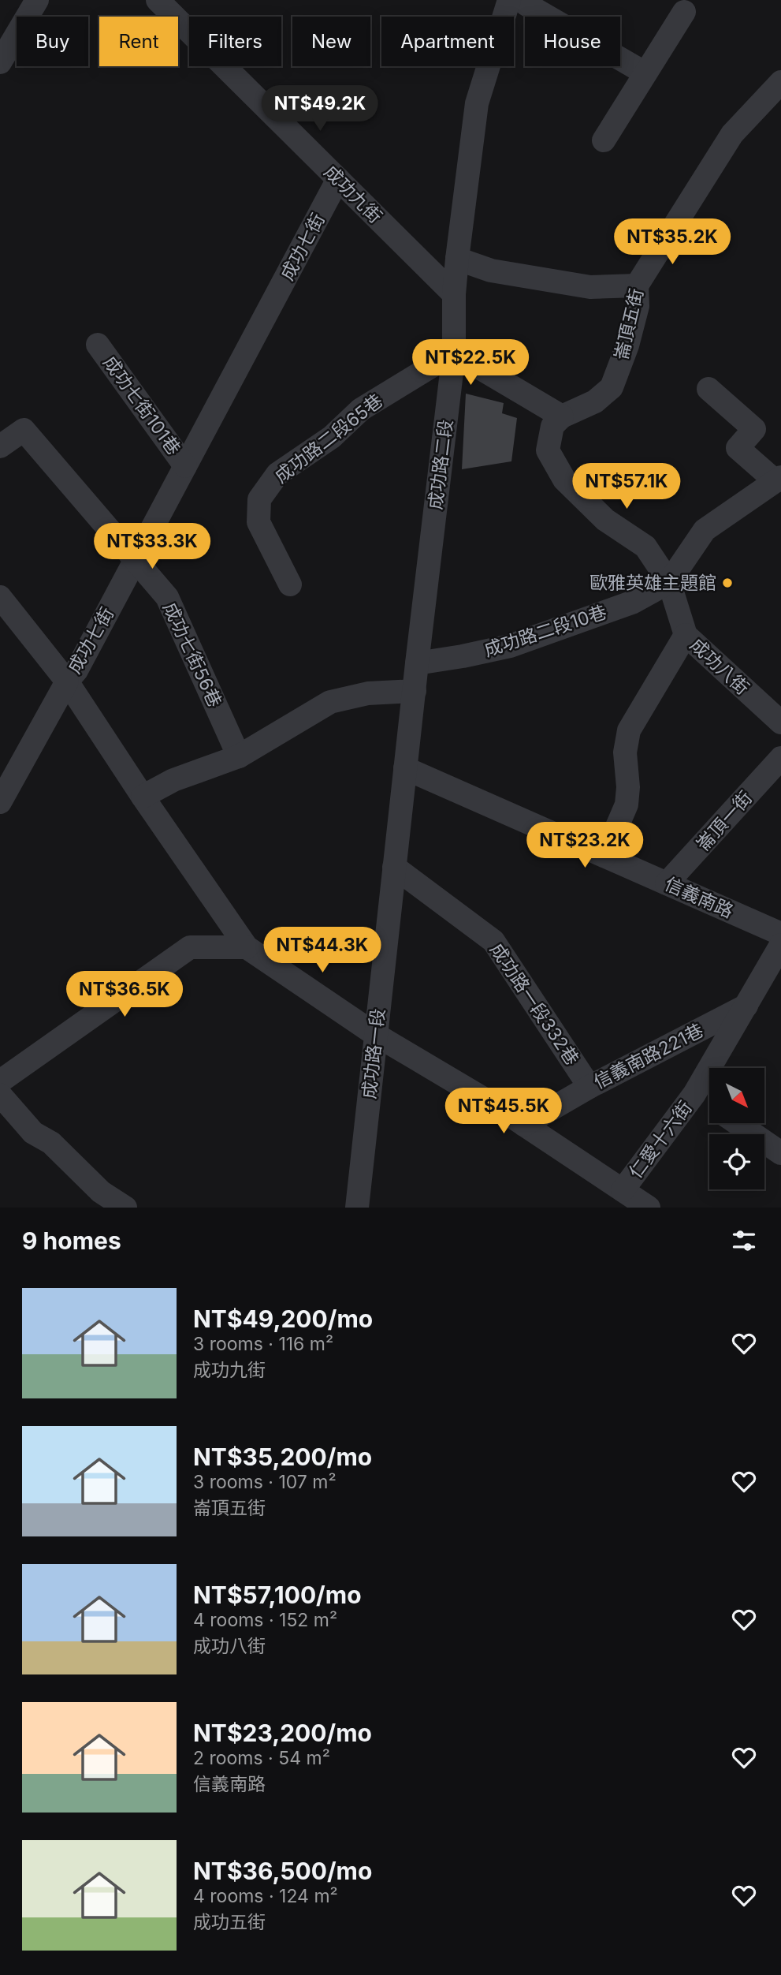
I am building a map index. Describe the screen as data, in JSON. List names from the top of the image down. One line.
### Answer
{"streets":{"street":["成功九街","成功七街","崙頂五街","成功七街101巷","成功路二段65巷","成功路二段","成功路二段10巷","成功七街56巷","成功八街","崙頂一街","信義南路","成功路一段332巷","成功路一段","信義南路221巷","仁愛十六街"]},"crossings":[["成功九街","成功七街"],["成功九街","成功路二段"],["成功七街","成功七街101巷"],["成功七街","成功七街56巷"],["成功七街","成功路一段"],["成功七街","信義南路221巷"],["成功七街","仁愛十六街"],["崙頂五街","成功八街"],["成功路二段65巷","成功路二段"],["成功路二段","成功路二段10巷"],["成功路二段","信義南路"],["成功路二段","成功路一段"],["成功路二段10巷","成功八街"],["崙頂一街","信義南路"],["信義南路","成功路一段"],["成功路一段332巷","成功路一段"],["成功路一段332巷","信義南路221巷"],["信義南路221巷","仁愛十六街"]],"places":["歐雅英雄主題館"],"north":"bottom right","page":{"chip":["Buy","Rent","Filters","New","Apartment","House"],"price":["NT$49.2K","NT$35.2K","NT$22.5K","NT$57.1K","NT$33.3K","NT$23.2K","NT$44.3K","NT$36.5K","NT$45.5K"],"heading":"9 homes","list":[{"name":"NT$49,200/mo","note":"3 rooms · 116 m² · 成功九街"},{"name":"NT$35,200/mo","note":"3 rooms · 107 m² · 崙頂五街"},{"name":"NT$57,100/mo","note":"4 rooms · 152 m² · 成功八街"},{"name":"NT$23,200/mo","note":"2 rooms · 54 m² · 信義南路"},{"name":"NT$36,500/mo","note":"4 rooms · 124 m² · 成功五街"}]}}
